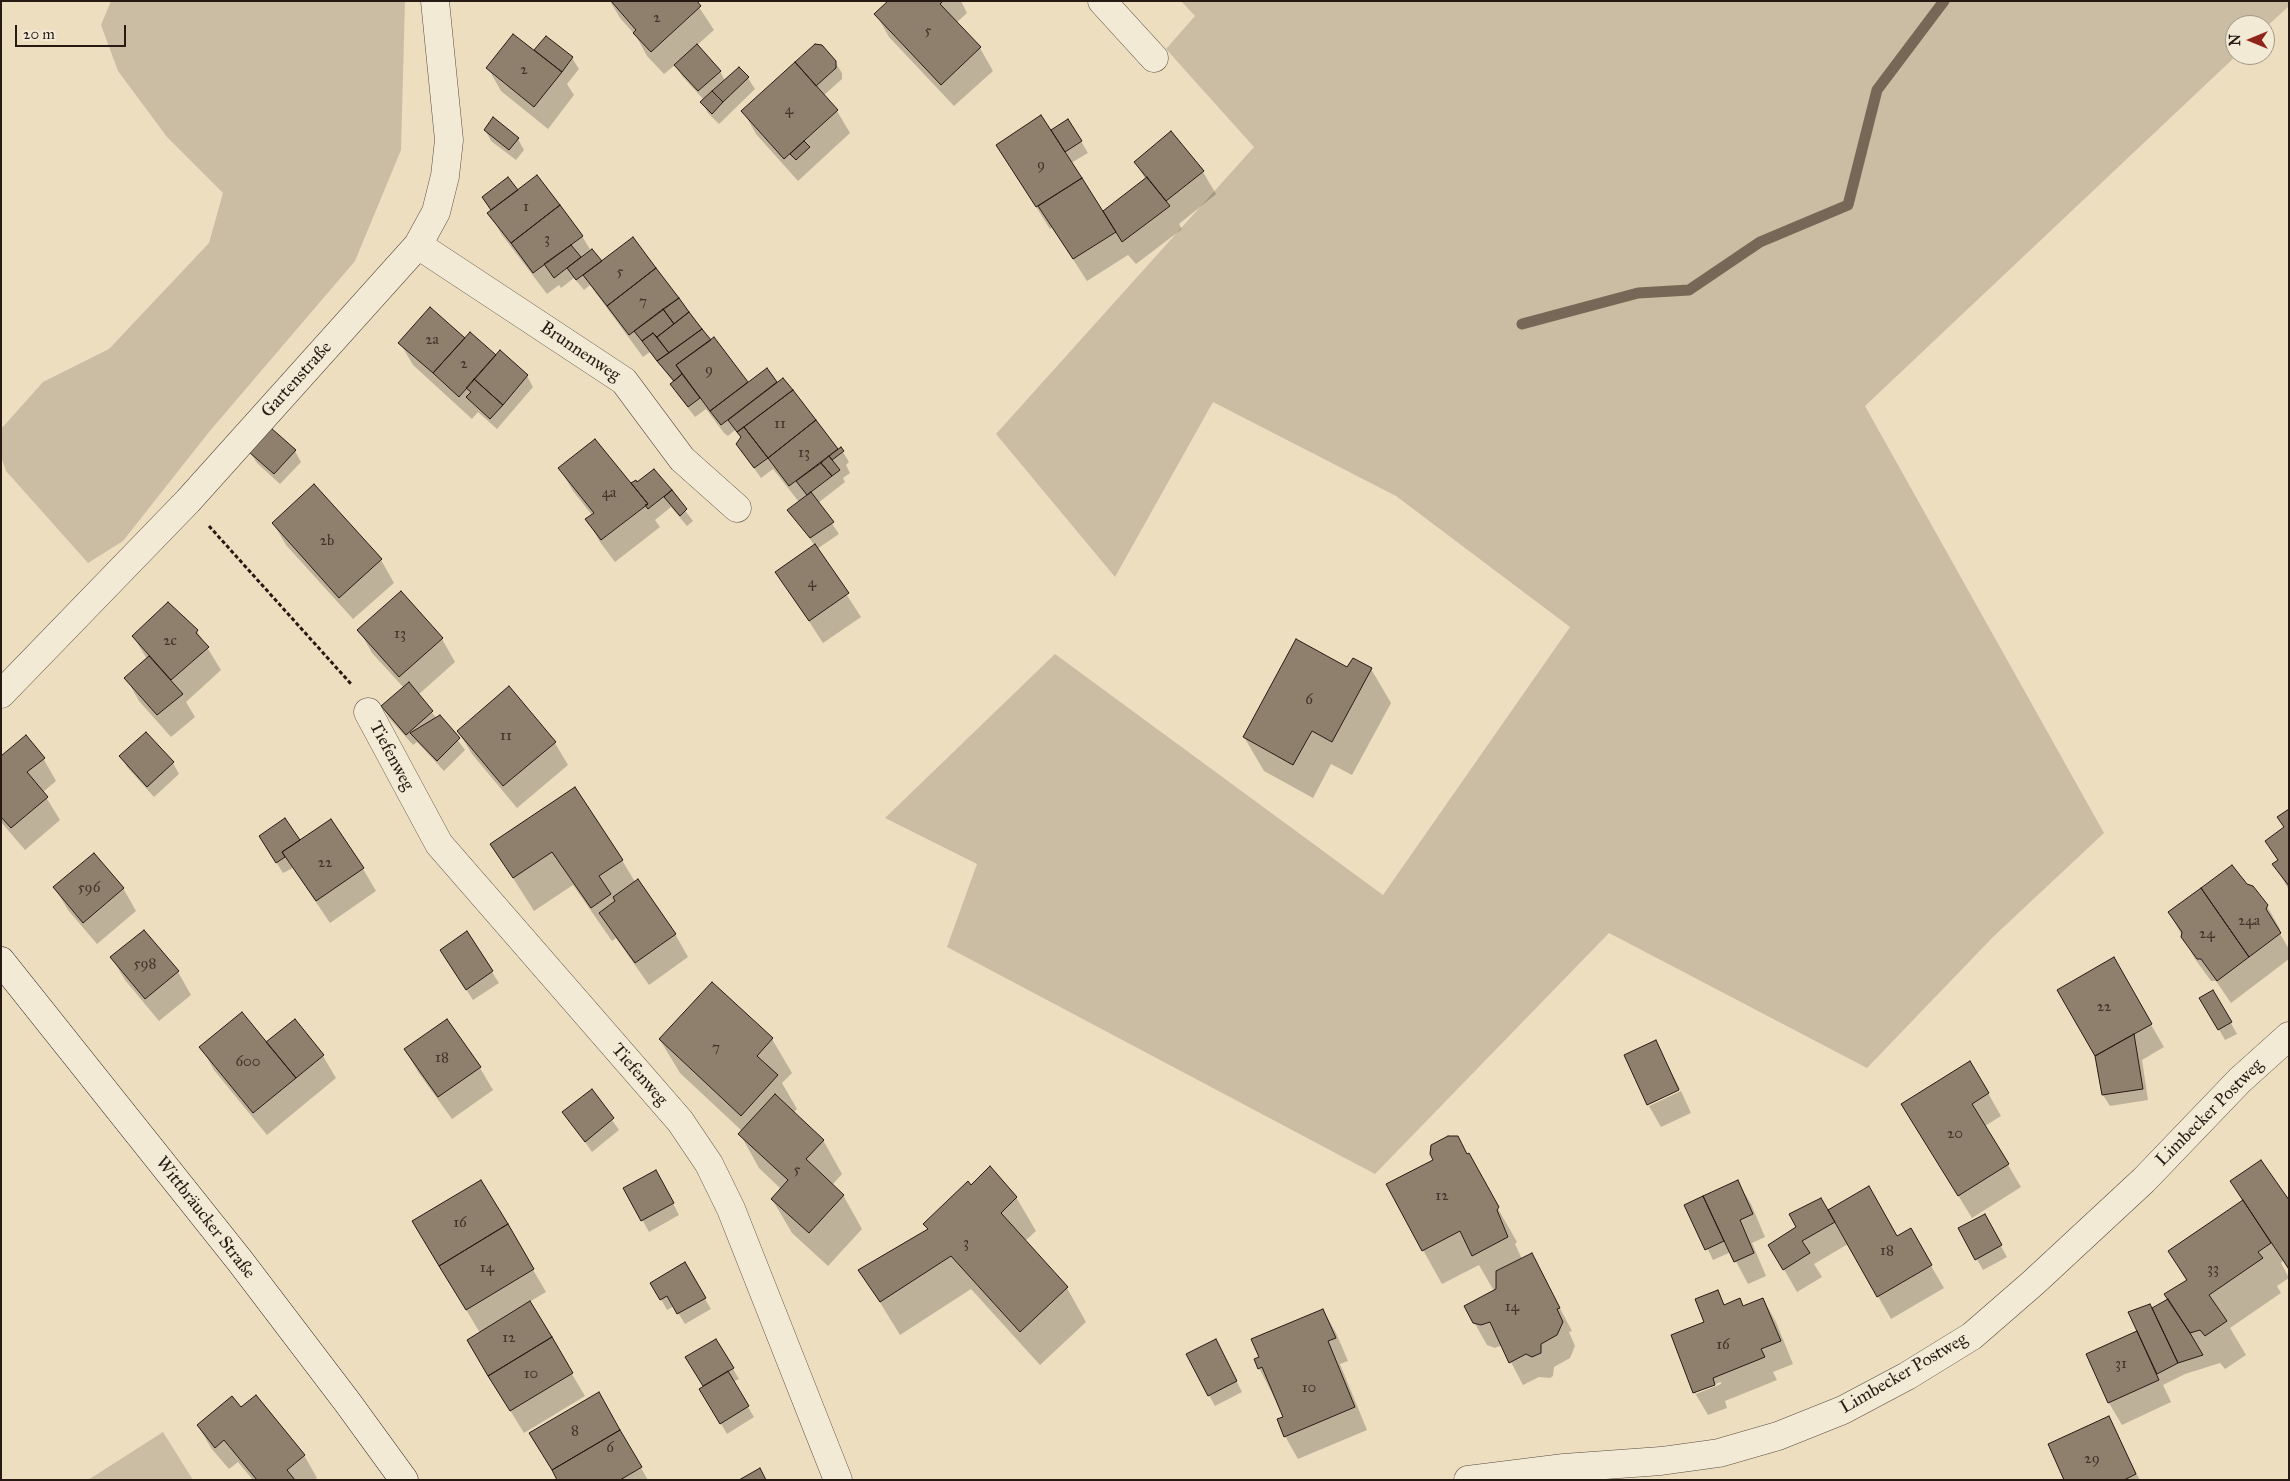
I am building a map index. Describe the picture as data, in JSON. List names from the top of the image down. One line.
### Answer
{"streets":{"street":["Brunnenweg","Gartenstraße","Tiefenweg","Limbecker Postweg","Wittbräucker Straße"]},"crossings":[["Brunnenweg","Gartenstraße"]],"house_numbers":["2","5","2","4","9","1","3","5","7","2a","2","9","11","13","4a","2b","4","13","2c","6","11","22","596","24a","24","598","22","7","18","600","20","5","12","16","3","18","14","33","14","12","16","31","10","10","8","6","29"],"scale_bar":"20 m","north":"left"}
